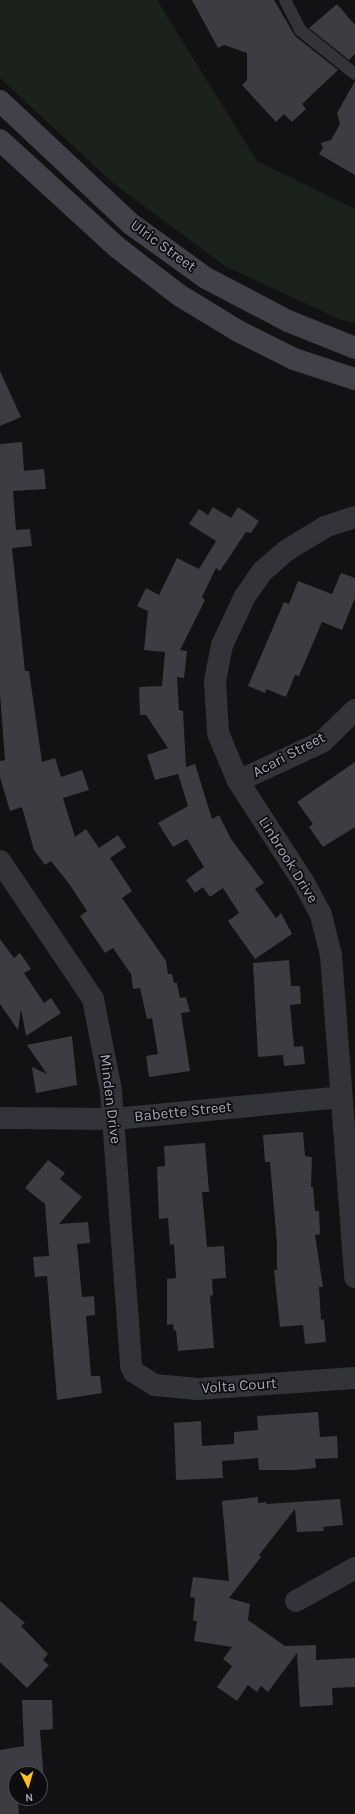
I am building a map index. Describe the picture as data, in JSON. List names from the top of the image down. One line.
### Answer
{"streets":{"main road":["Ulric Street"],"street":["Acari Street","Linbrook Drive","Minden Drive","Babette Street","Volta Court"]},"crossings":[["Acari Street","Linbrook Drive"],["Linbrook Drive","Babette Street"],["Minden Drive","Babette Street"],["Minden Drive","Volta Court"]],"north":"bottom"}
